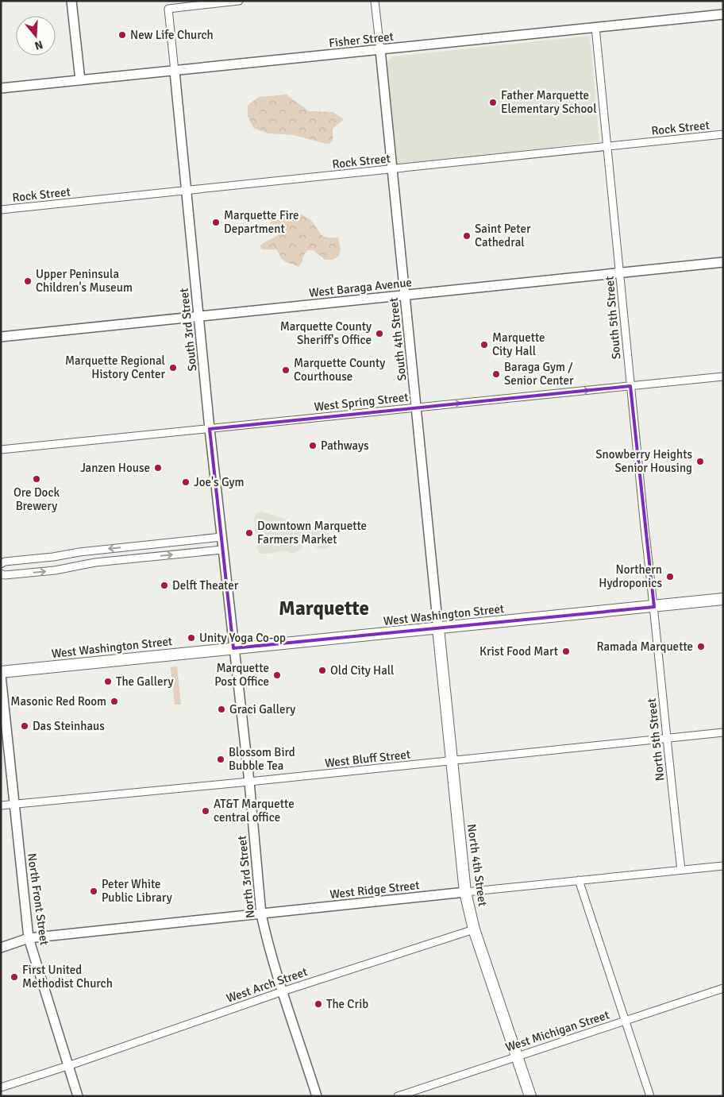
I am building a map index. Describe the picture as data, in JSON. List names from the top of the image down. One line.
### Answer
{"streets":{"main road":["West Washington Street","North 4th Street"],"street":["Fisher Street","Rock Street","West Baraga Avenue","South 5th Street","South 3rd Street","South 4th Street","West Spring Street","North 5th Street","West Bluff Street","North 3rd Street","West Ridge Street","North Front Street","West Arch Street","West Michigan Street"]},"crossings":[["Fisher Street","South 5th Street"],["Fisher Street","South 3rd Street"],["Fisher Street","South 4th Street"],["Rock Street","South 5th Street"],["Rock Street","South 3rd Street"],["Rock Street","South 4th Street"],["West Baraga Avenue","South 5th Street"],["West Baraga Avenue","South 3rd Street"],["West Baraga Avenue","South 4th Street"],["South 5th Street","West Spring Street"],["South 5th Street","West Washington Street"],["South 5th Street","North 5th Street"],["South 3rd Street","West Spring Street"],["South 3rd Street","West Washington Street"],["South 3rd Street","North 3rd Street"],["South 4th Street","West Spring Street"],["South 4th Street","West Washington Street"],["South 4th Street","North 4th Street"],["West Washington Street","North 5th Street"],["West Washington Street","North 4th Street"],["West Washington Street","North 3rd Street"],["North 5th Street","West Bluff Street"],["North 5th Street","West Ridge Street"],["West Bluff Street","North 4th Street"],["West Bluff Street","North 3rd Street"],["West Bluff Street","North Front Street"],["North 4th Street","West Ridge Street"],["North 4th Street","West Arch Street"],["North 4th Street","West Michigan Street"],["North 3rd Street","West Ridge Street"],["North 3rd Street","West Arch Street"],["West Ridge Street","North Front Street"],["North Front Street","West Arch Street"]],"districts":["Marquette"],"places":["New Life Church","Father Marquette Elementary School","Marquette Fire Department","Saint Peter Cathedral","Upper Peninsula Children's Museum","Marquette County Sheriff's Office","Marquette City Hall","Marquette Regional History Center","Marquette County Courthouse","Baraga Gym / Senior Center","Pathways","Snowberry Heights Senior Housing","Janzen House","Ore Dock Brewery","Joe's Gym","Downtown Marquette Farmers Market","Northern Hydroponics","Delft Theater","Unity Yoga Co-op","Ramada Marquette","Krist Food Mart","Old City Hall","Marquette Post Office","The Gallery","Masonic Red Room","Graci Gallery","Das Steinhaus","Blossom Bird Bubble Tea","AT&T Marquette central office","Peter White Public Library","First United Methodist Church","The Crib"],"north":"bottom"}
